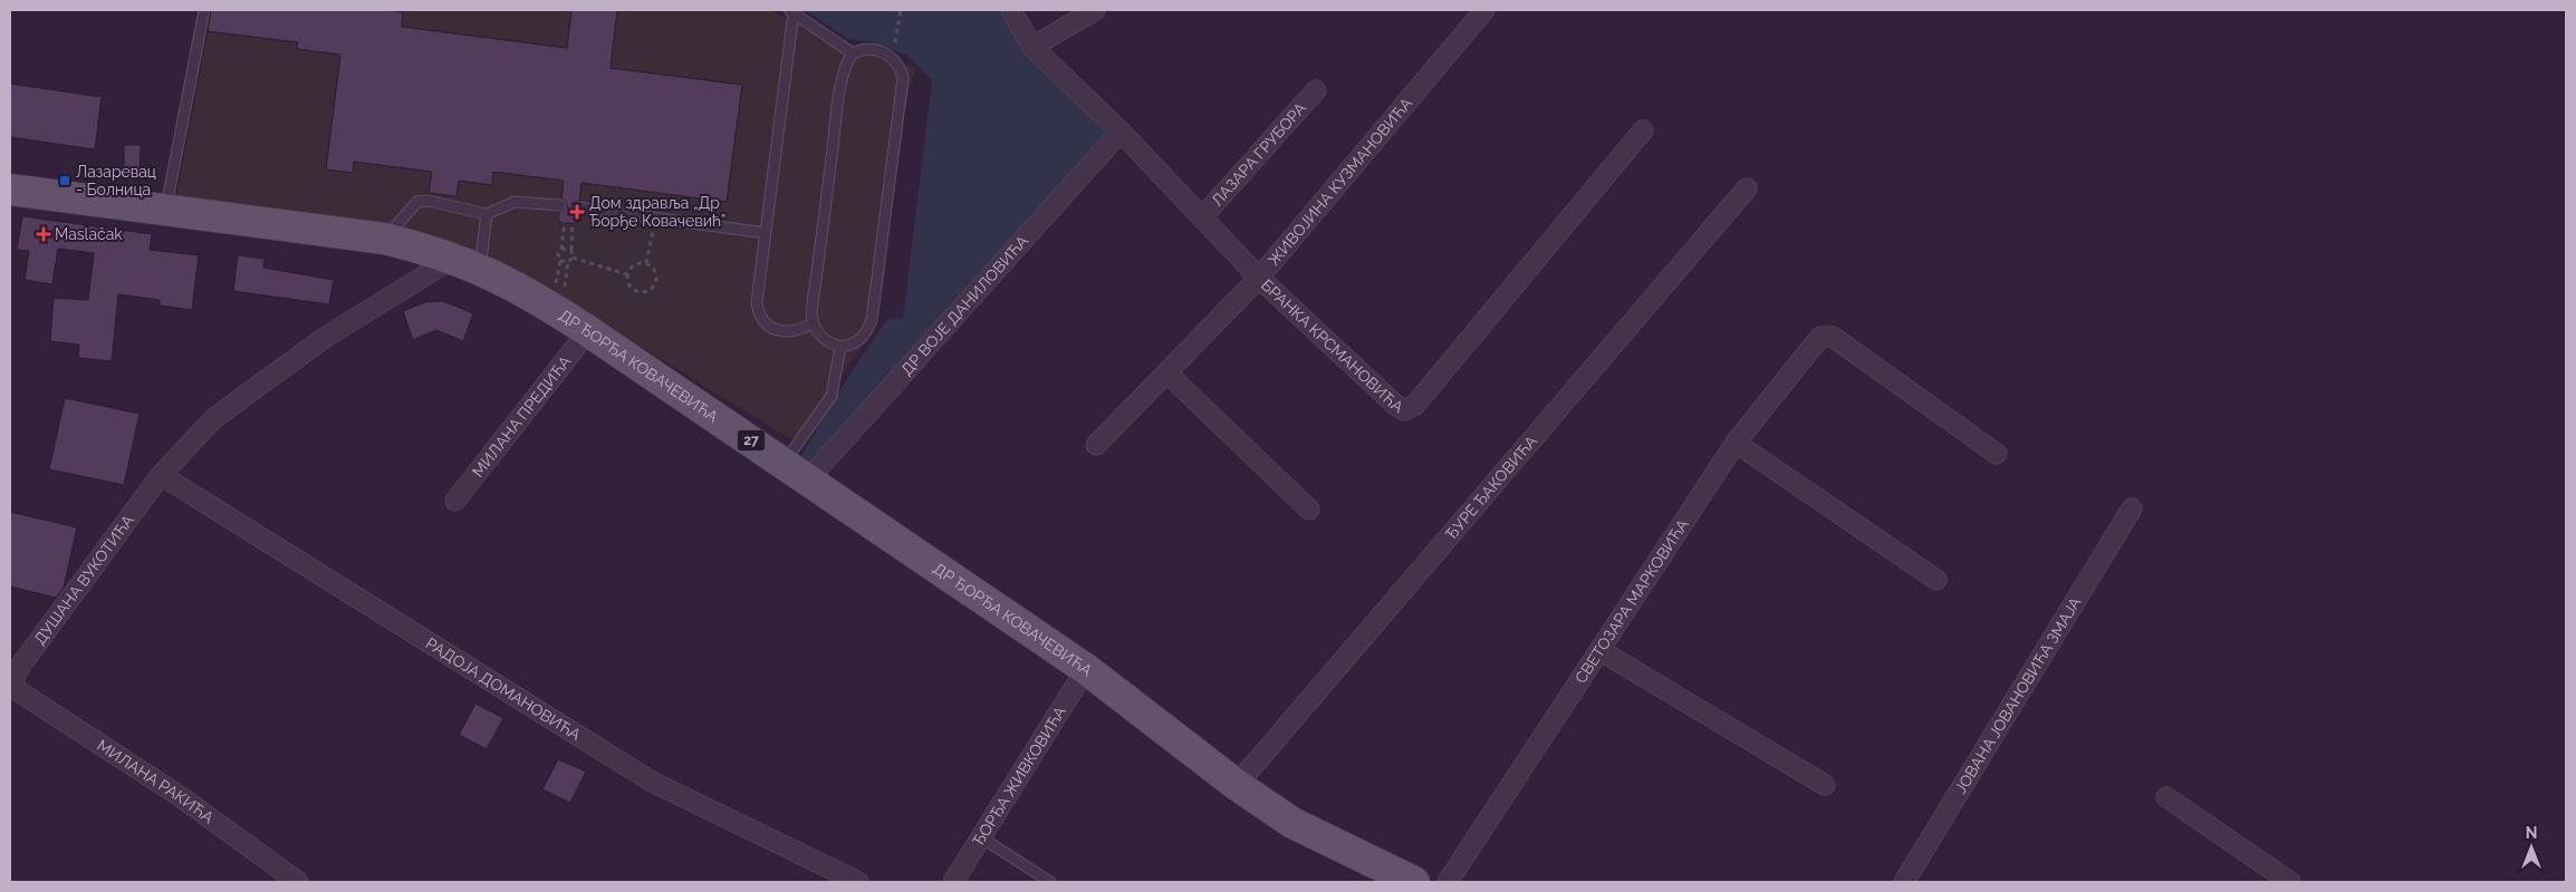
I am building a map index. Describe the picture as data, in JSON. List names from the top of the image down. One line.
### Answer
{"streets":{"main road":["ДР ЂОРЂА КОВАЧЕВИЋА","27"],"street":["ЛАЗАРА ГРУБОРА","ЖИВОЈИНА КУЗМАНОВИЋА","ДР ВОЈЕ ДАНИЛОВИЋА","БРАНКА КРСМАНОВИЋА","МИЛАНА ПРЕДИЋА","ЂУРЕ ЂАКОВИЋА","ДУШАНА ВУКОТИЋА","СВЕТОЗАРА МАРКОВИЋА","РАДОЈА ДОМАНОВИЋА","ЈОВАНА ЈОВАНОВИЋА ЗМАЈА","ЂОРЂА ЖИВКОВИЋА","МИЛАНА РАКИЋА"]},"crossings":[["ЛАЗАРА ГРУБОРА","БРАНКА КРСМАНОВИЋА"],["ЖИВОЈИНА КУЗМАНОВИЋА","БРАНКА КРСМАНОВИЋА"],["ДР ВОЈЕ ДАНИЛОВИЋА","БРАНКА КРСМАНОВИЋА"],["ДР ВОЈЕ ДАНИЛОВИЋА","ДР ЂОРЂА КОВАЧЕВИЋА"],["ДР ЂОРЂА КОВАЧЕВИЋА","МИЛАНА ПРЕДИЋА"],["ДР ЂОРЂА КОВАЧЕВИЋА","ЂУРЕ ЂАКОВИЋА"],["ДР ЂОРЂА КОВАЧЕВИЋА","ДУШАНА ВУКОТИЋА"],["ДР ЂОРЂА КОВАЧЕВИЋА","ЂОРЂА ЖИВКОВИЋА"],["ДУШАНА ВУКОТИЋА","РАДОЈА ДОМАНОВИЋА"],["ДУШАНА ВУКОТИЋА","МИЛАНА РАКИЋА"]],"places":{"transit":["Лазаревац - Болница"],"health":["Дом здравља „Др Ђорђе Ковачевић”","Maslačak"]},"north":"top"}
